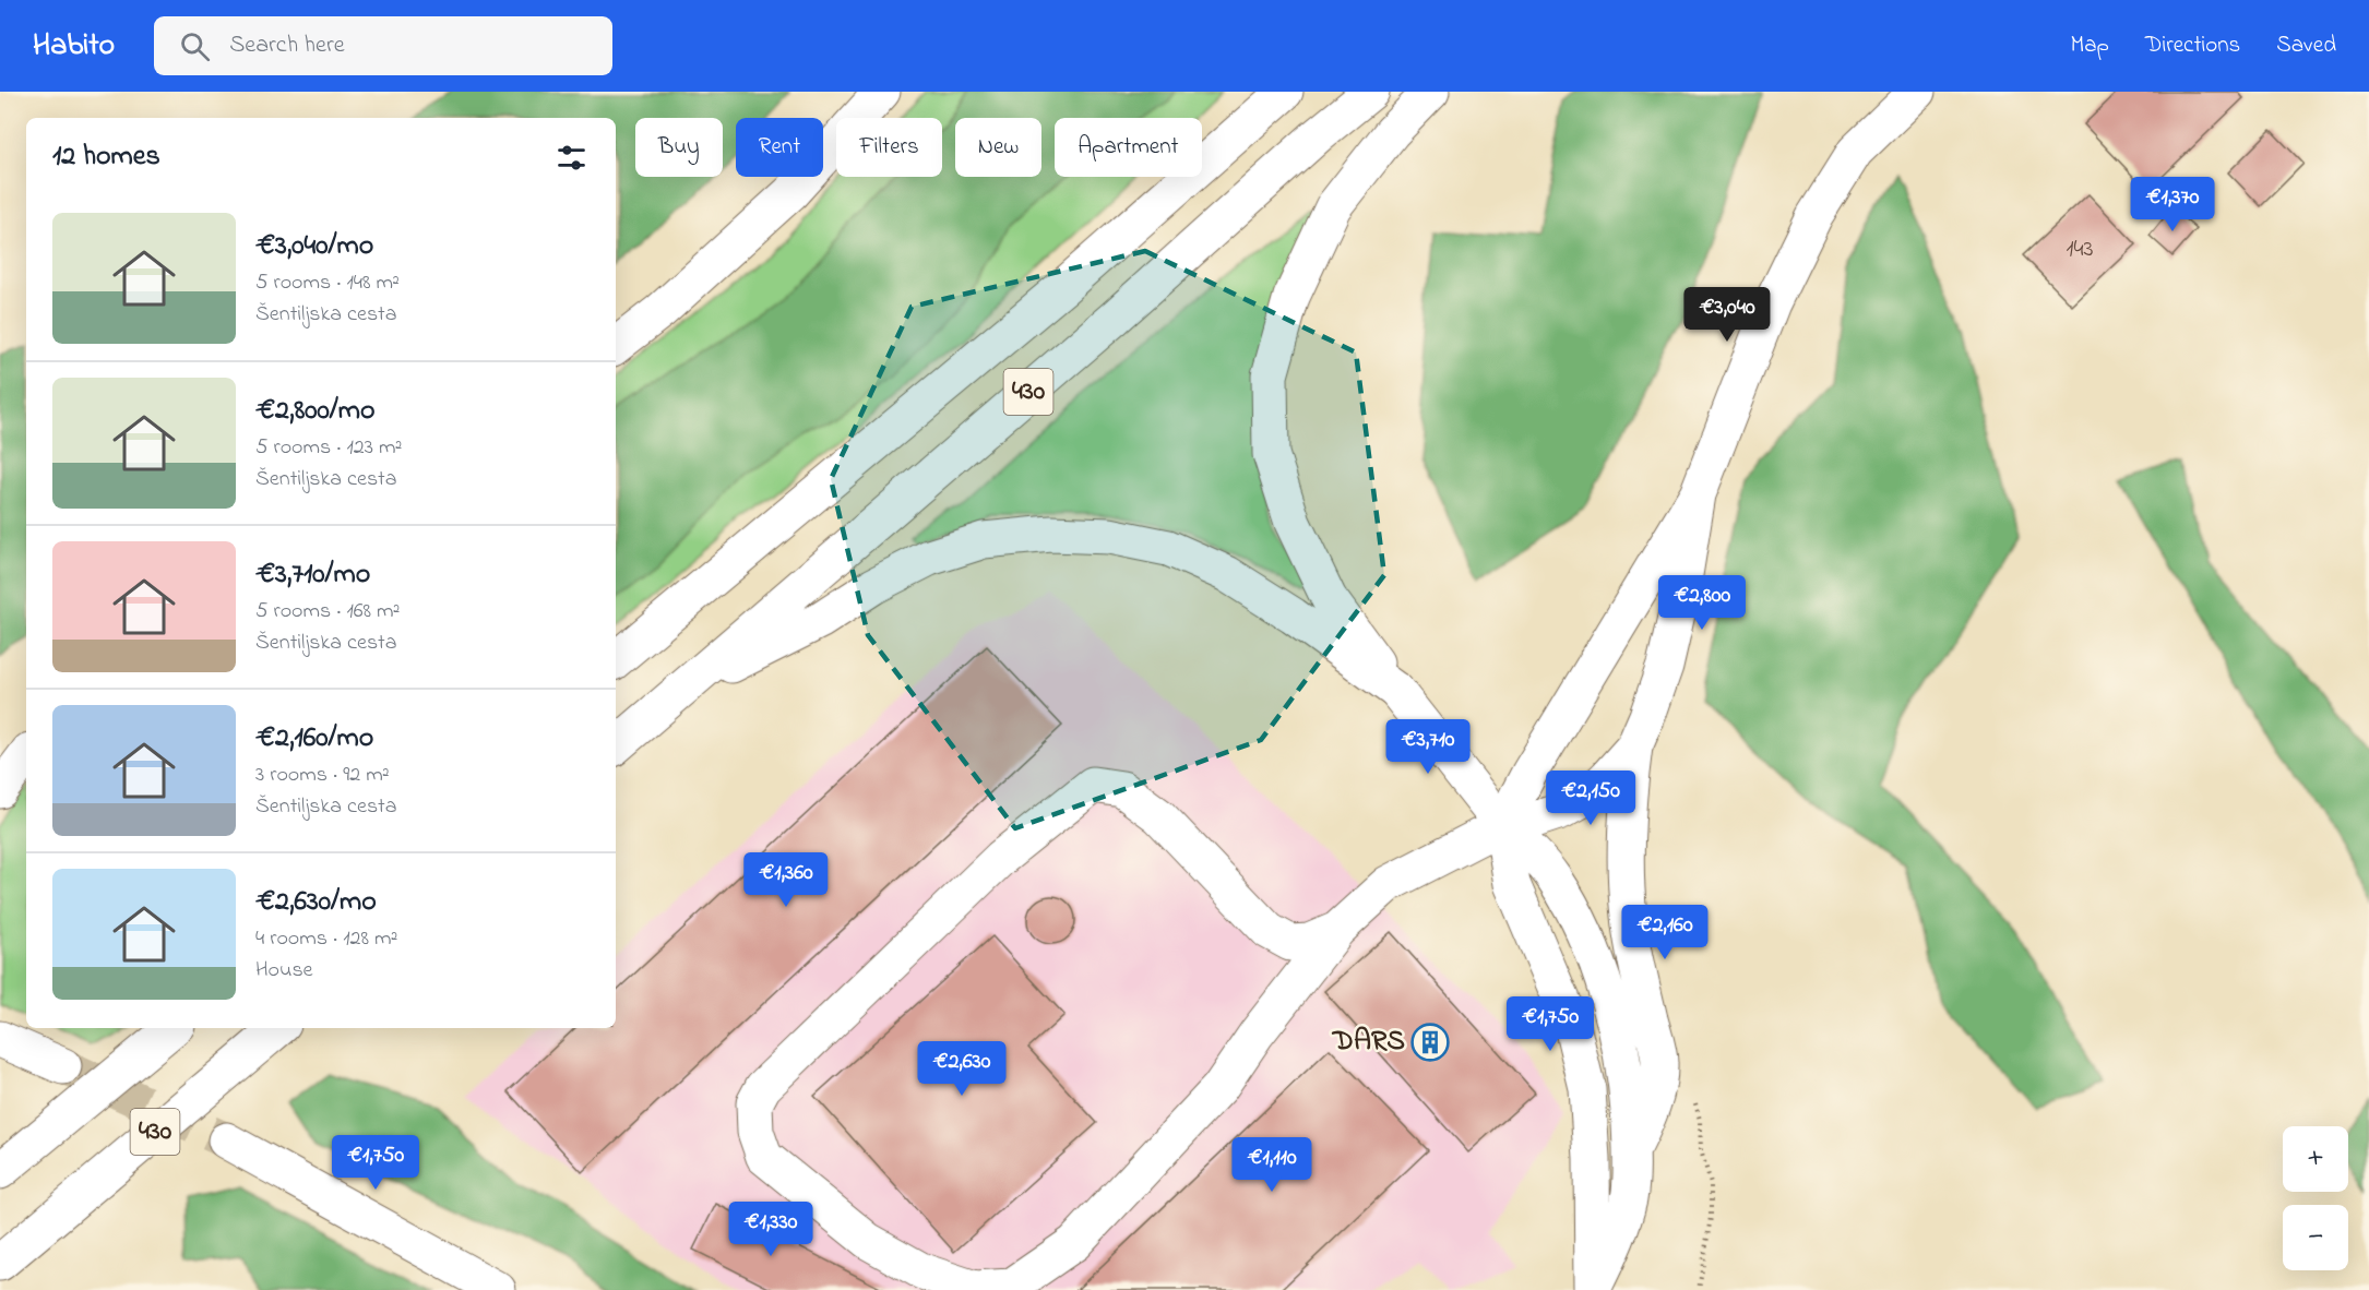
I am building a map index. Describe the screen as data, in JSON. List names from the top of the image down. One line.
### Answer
{"streets":{"main road":["430"]},"places":{"building":["DARS"]},"house_numbers":["143"],"page":{"header":"Habito","search":"Search here","nav":["Map","Directions","Saved"],"chip":["Buy","Rent","Filters","New","Apartment"],"heading":"12 homes","price":["€1,370","€3,040","€2,800","€3,710","€2,150","€1,360","€2,160","€1,750","€2,630","€1,750","€1,110","€1,330"],"list":[{"name":"€3,040/mo","note":"5 rooms · 148 m² · Šentiljska cesta"},{"name":"€2,800/mo","note":"5 rooms · 123 m² · Šentiljska cesta"},{"name":"€3,710/mo","note":"5 rooms · 168 m² · Šentiljska cesta"},{"name":"€2,160/mo","note":"3 rooms · 92 m² · Šentiljska cesta"},{"name":"€2,630/mo","note":"4 rooms · 128 m² · House"}],"map_buttons":["+","−"]}}
